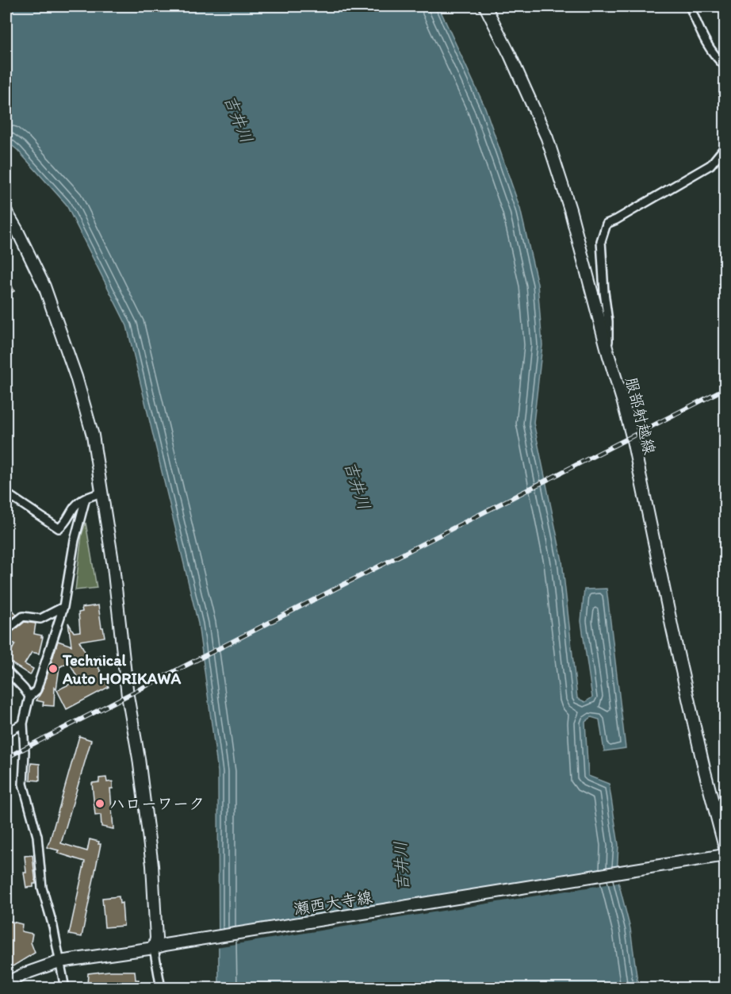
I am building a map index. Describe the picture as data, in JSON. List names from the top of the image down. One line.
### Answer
{"streets":{"main road":["服部射越線","瀬西大寺線"]},"crossings":[["服部射越線","瀬西大寺線"]],"water":["吉井川"],"places":["Technical Auto HORIKAWA","ハローワーク"]}
